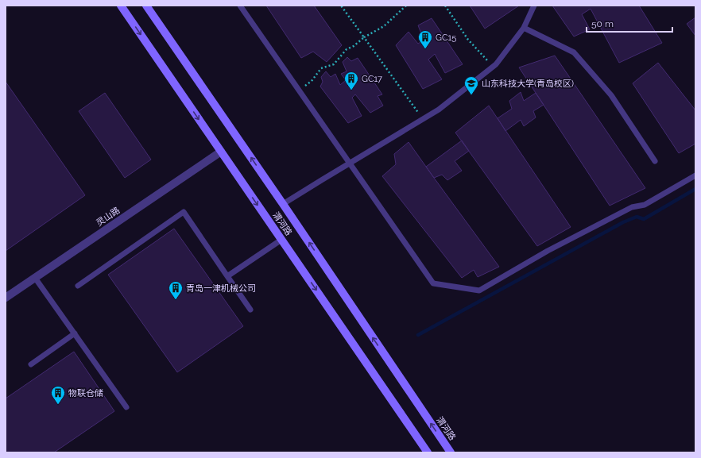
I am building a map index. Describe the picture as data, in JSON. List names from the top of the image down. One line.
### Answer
{"streets":{"main road":["渭河路"],"street":["灵山路"]},"crossings":[["灵山路","渭河路"]],"places":{"building":["GC15","GC17","青岛一津机械公司","物联仓储"],"school or university":["山东科技大学(青岛校区)"]},"scale_bar":"50 m"}
